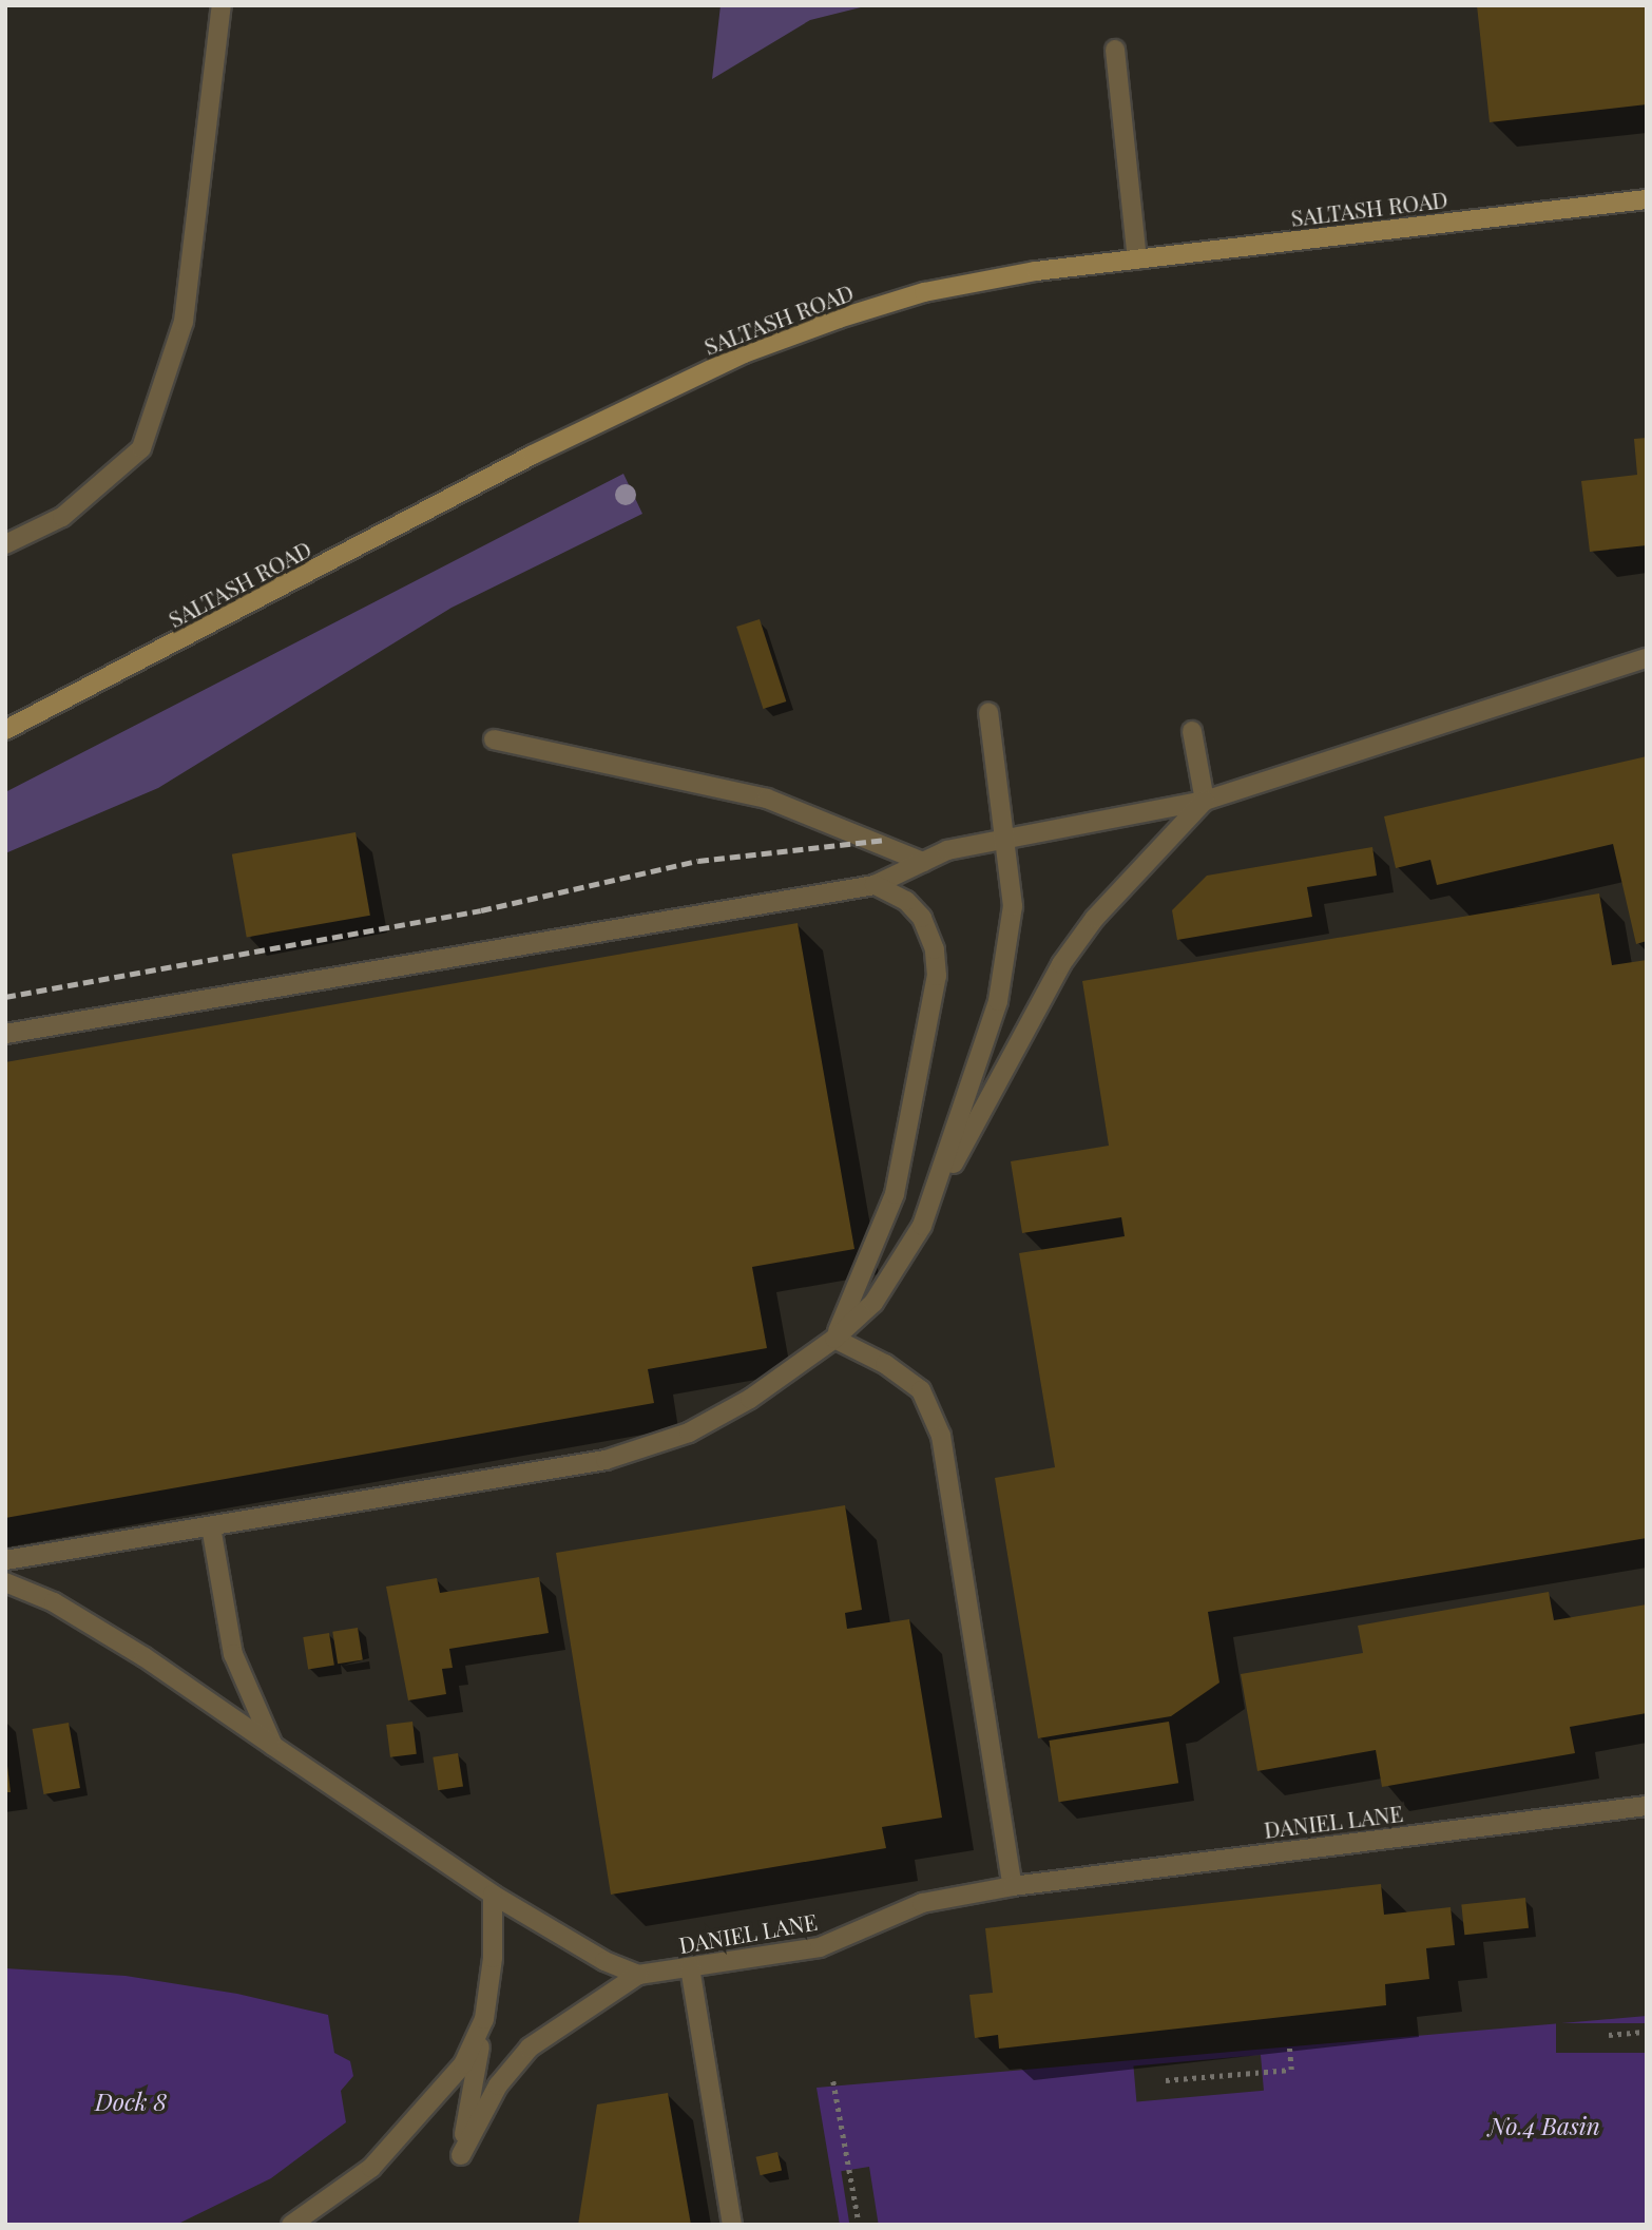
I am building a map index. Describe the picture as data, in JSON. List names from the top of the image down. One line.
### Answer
{"streets":{"main road":["SALTASH ROAD"],"lane":["DANIEL LANE"]},"water":["Dock 8","No.4 Basin"]}
